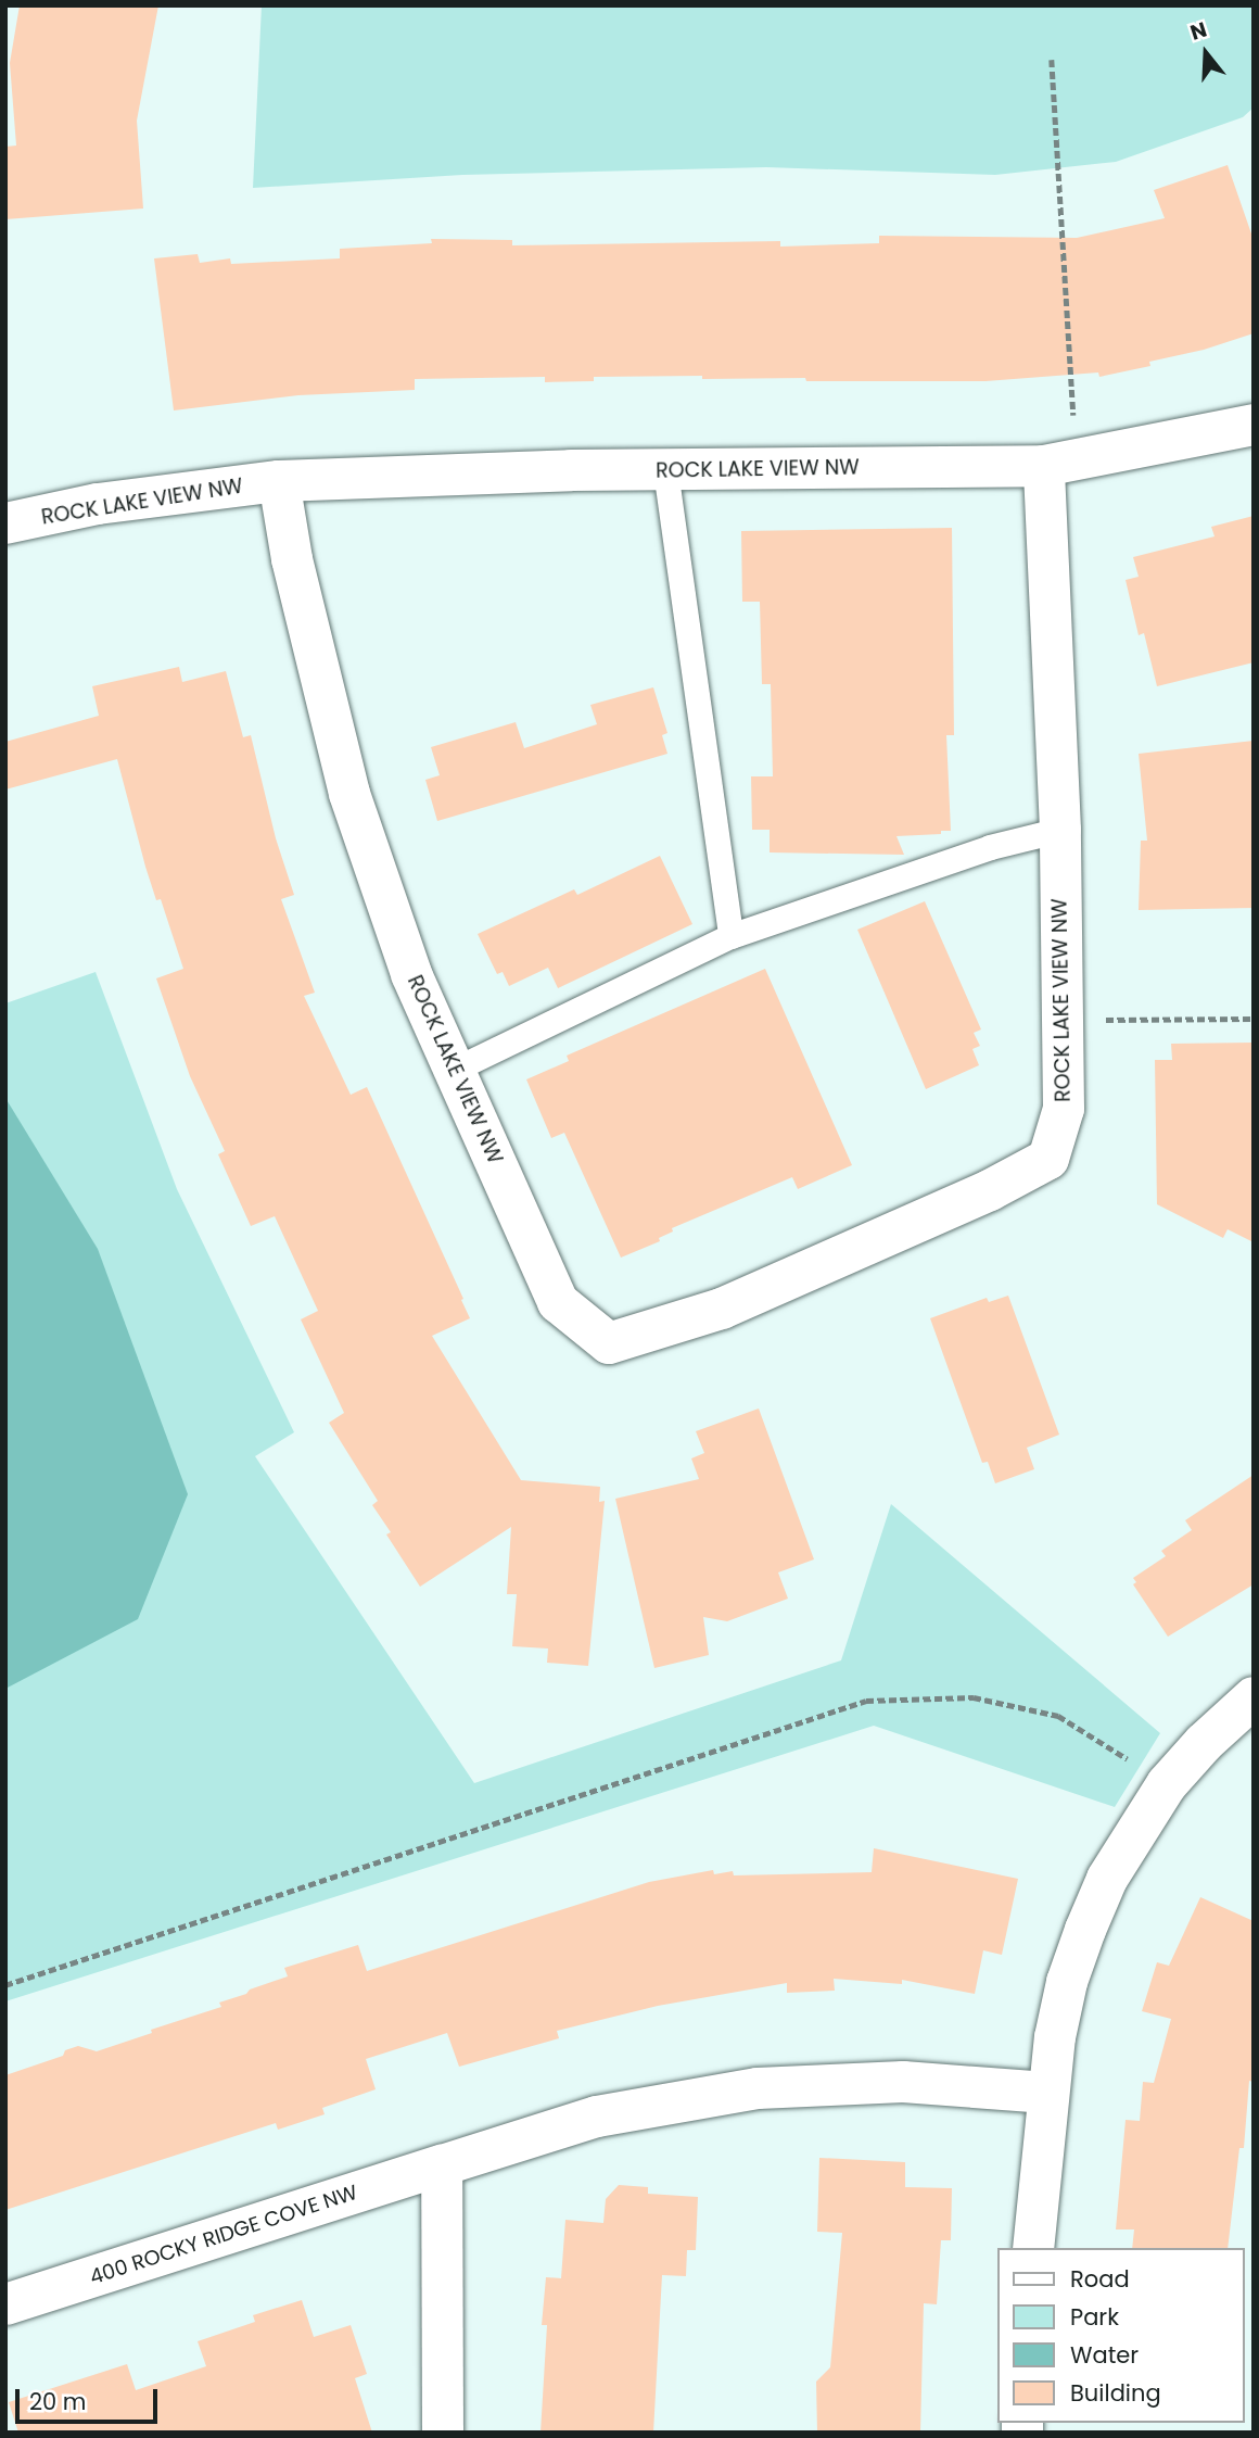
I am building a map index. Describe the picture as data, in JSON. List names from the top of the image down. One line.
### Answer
{"streets":{"street":["ROCK LAKE VIEW NW","400 ROCKY RIDGE COVE NW"]},"legend":["Road","Park","Water","Building"],"scale_bar":"20 m","north":"top"}
